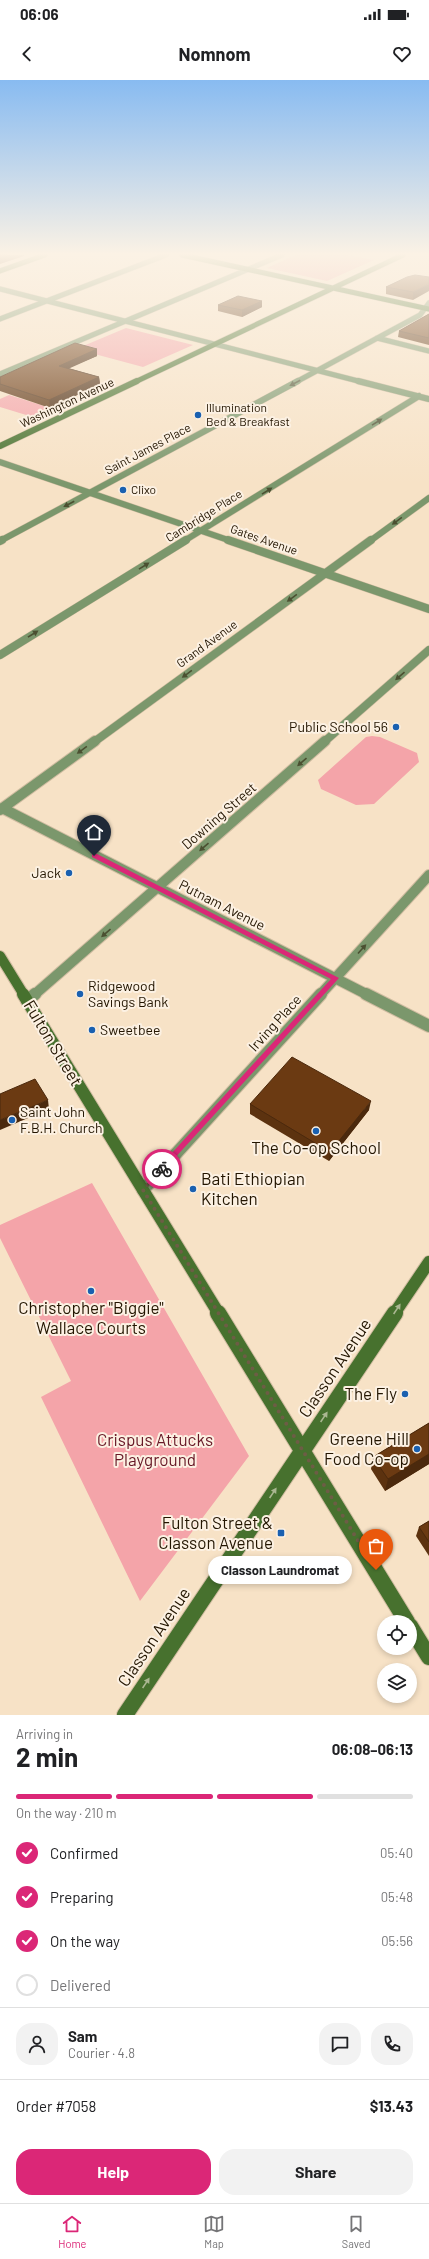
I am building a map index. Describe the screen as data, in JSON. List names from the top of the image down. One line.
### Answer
{"streets":{"main road":["Washington Avenue","Fulton Street","Classon Avenue"],"street":["Saint James Place","Cambridge Place","Gates Avenue","Grand Avenue","Downing Street","Putnam Avenue","Irving Place"]},"crossings":[["Saint James Place","Gates Avenue"],["Cambridge Place","Gates Avenue"],["Gates Avenue","Grand Avenue"],["Grand Avenue","Putnam Avenue"],["Downing Street","Putnam Avenue"],["Downing Street","Fulton Street"],["Putnam Avenue","Irving Place"],["Irving Place","Fulton Street"],["Fulton Street","Classon Avenue"]],"one_way":["Saint James Place","Cambridge Place","Grand Avenue","Downing Street","Classon Avenue"],"parks":["Crispus Attucks Playground"],"places":{"other":["Illumination Bed & Breakfast","Clixo","Public School 56","Jack","Ridgewood Savings Bank","Sweetbee","Saint John F.B.H. Church","The Co-op School","Bati Ethiopian Kitchen","Christopher \"Biggie\" Wallace Courts","The Fly","Greene Hill Food Co-op","Classon Laundromat"],"transit":["Fulton Street & Classon Avenue"]},"page":{"status":"06:06","header":"Nomnom","bubble":"Classon Laundromat","heading":["2 min","Arriving in","06:08–06:13"],"panel":["Sam","Courier · 4.8","Order #7058","$13.43"],"bar":"On the way · 210 m","list":[["Confirmed","05:40"],["Preparing","05:48"],["On the way","05:56"],"Delivered"],"buttons":["Help","Share"],"tabs":["Home","Map","Saved"]}}
